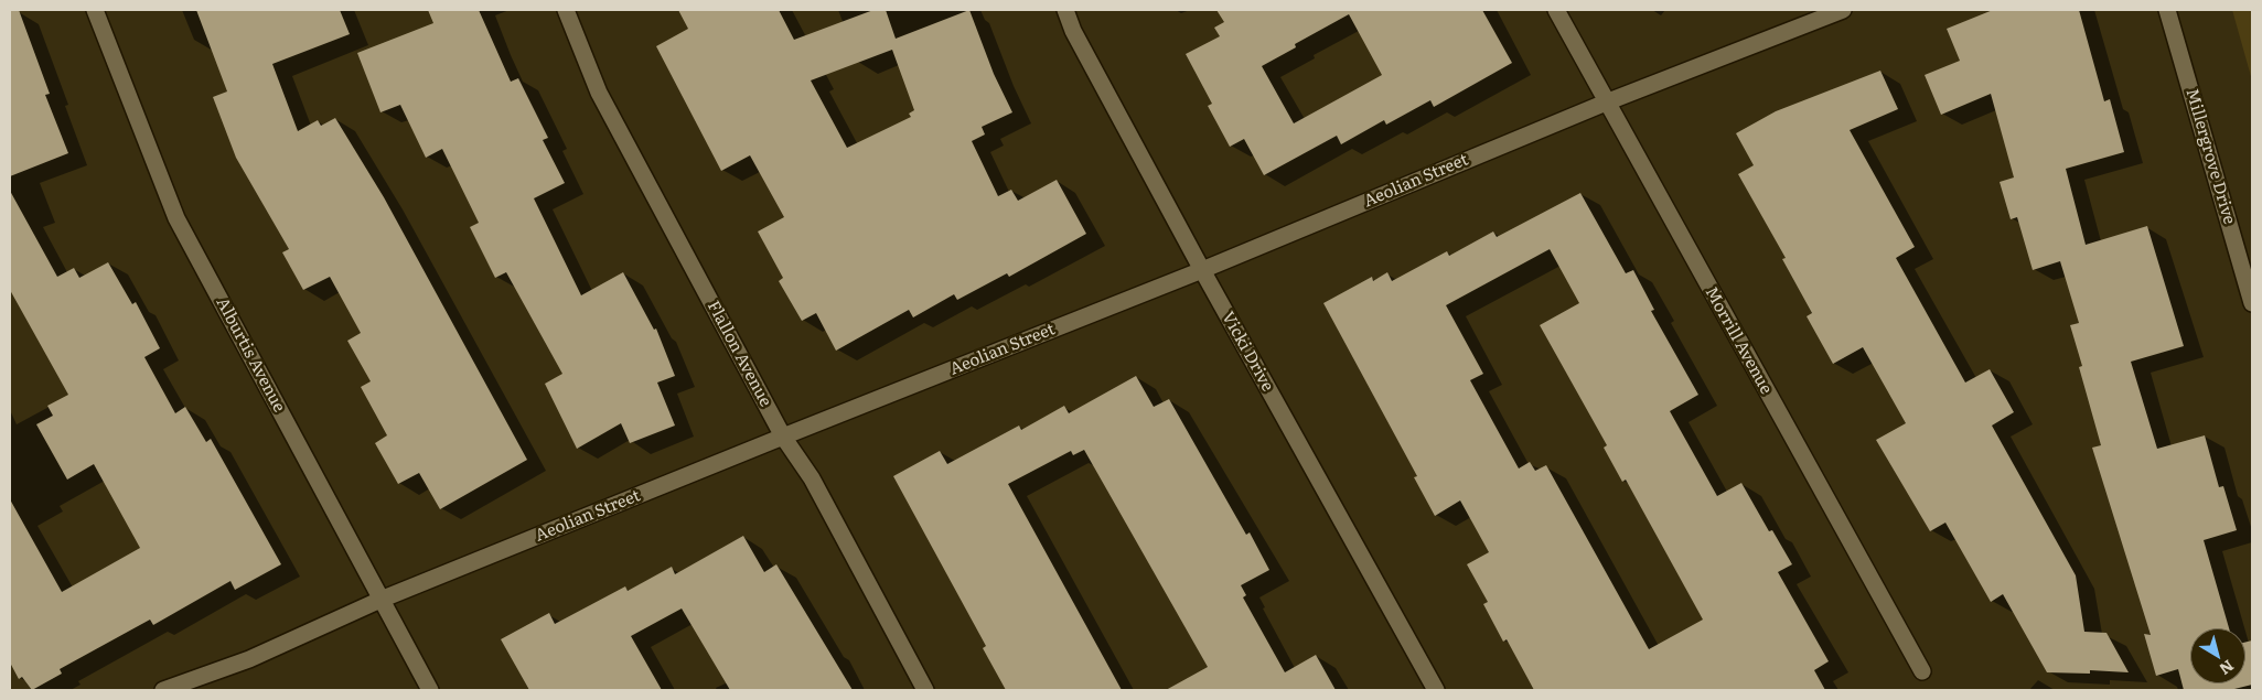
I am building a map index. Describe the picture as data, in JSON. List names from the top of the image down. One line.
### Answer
{"streets":{"street":["Millergrove Drive","Aeolian Street","Morrill Avenue","Vicki Drive","Flallon Avenue","Alburtis Avenue"]},"crossings":[["Aeolian Street","Morrill Avenue"],["Aeolian Street","Vicki Drive"],["Aeolian Street","Flallon Avenue"],["Aeolian Street","Alburtis Avenue"]],"north":"bottom right"}
